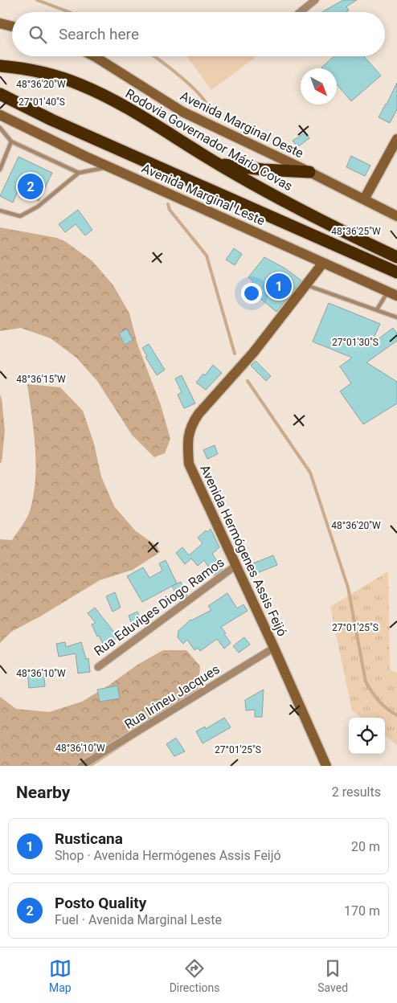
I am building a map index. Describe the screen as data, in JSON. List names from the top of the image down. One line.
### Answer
{"streets":{"highway":["Rodovia Governador Mário Covas"],"main road":["Avenida Marginal Oeste","Avenida Marginal Leste","Avenida Hermógenes Assis Feijó"],"street":["Rua Eduviges Diogo Ramos","Rua Irineu Jacques"]},"crossings":[["Avenida Marginal Leste","Avenida Hermógenes Assis Feijó"],["Avenida Hermógenes Assis Feijó","Rua Eduviges Diogo Ramos"],["Avenida Hermógenes Assis Feijó","Rua Irineu Jacques"]],"north":"bottom right","page":{"search":"Search here","pins":["2","1"],"heading":["Nearby","2 results"],"list":[{"mark":"1","name":"Rusticana","note":"Shop · Avenida Hermógenes Assis Feijó","value":"20 m"},{"mark":"2","name":"Posto Quality","note":"Fuel · Avenida Marginal Leste","value":"170 m"}],"nav":["Map","Directions","Saved"]},"coordinates":["48°36'20\"W","27°01'40\"S","48°36'25\"W","27°01'30\"S","48°36'15\"W","27°01'25\"S","48°36'10\"W"]}
